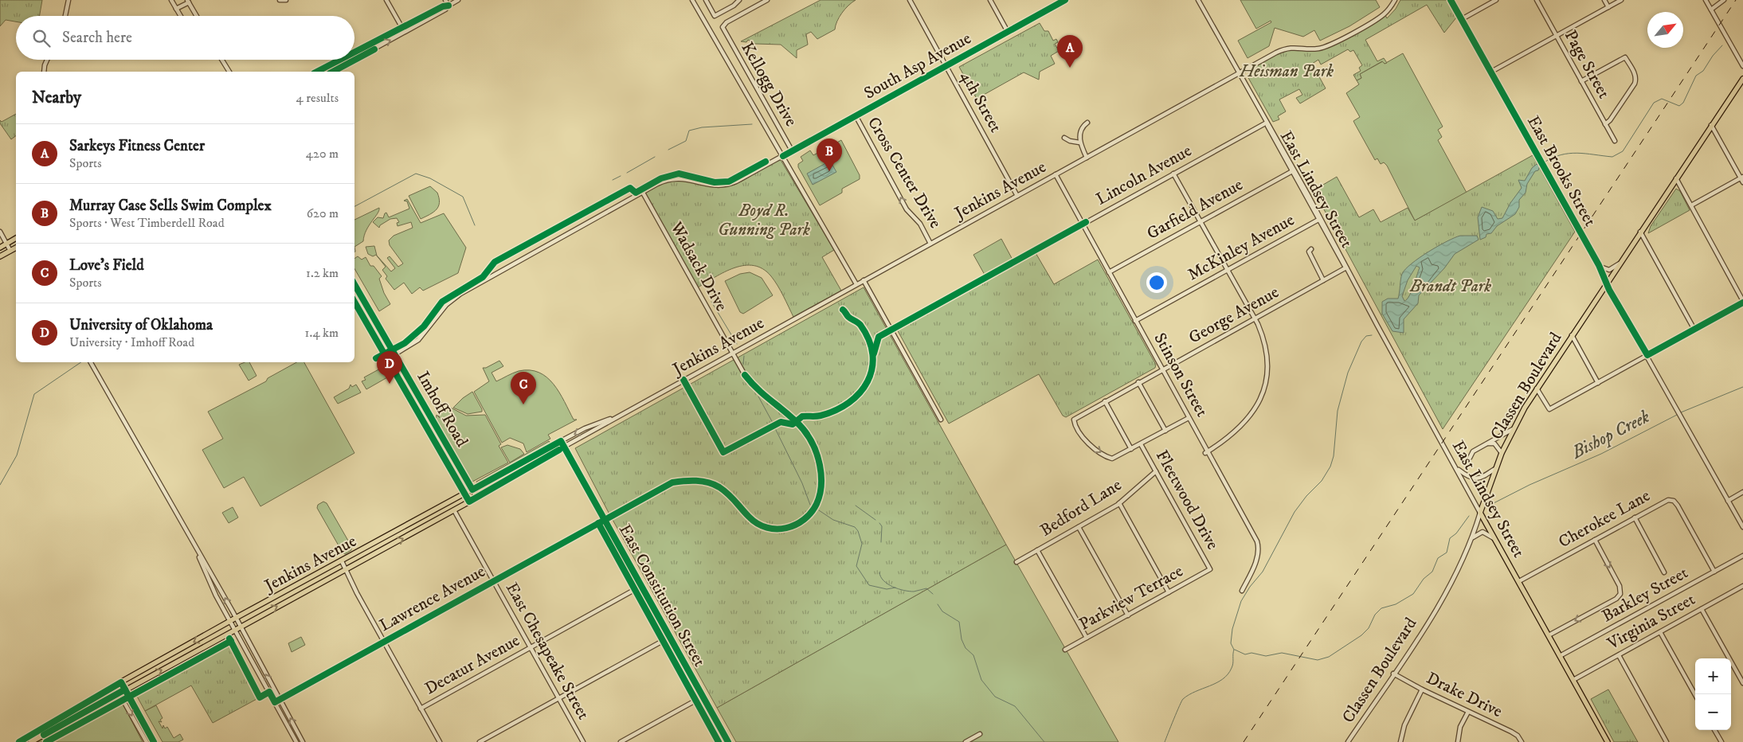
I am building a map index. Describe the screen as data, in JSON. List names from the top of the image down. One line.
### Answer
{"streets":{"main road":["East Lindsey Street","Jenkins Avenue","Classen Boulevard","Imhoff Road","East Constitution Street"],"street":["Page Street","South Asp Avenue","Kellogg Drive","4th Street","East Brooks Street","Cross Center Drive","Lincoln Avenue","Garfield Avenue","McKinley Avenue","Wadsack Drive","George Avenue","Stinson Street","Fleetwood Drive","Bedford Lane","Cherokee Lane","Barkley Street","Parkview Terrace","Lawrence Avenue","Virginia Street","East Chesapeake Street","Decatur Avenue","Drake Drive"]},"crossings":[["South Asp Avenue","Kellogg Drive"],["South Asp Avenue","4th Street"],["South Asp Avenue","Cross Center Drive"],["South Asp Avenue","Wadsack Drive"],["South Asp Avenue","Imhoff Road"],["4th Street","Jenkins Avenue"],["East Brooks Street","Classen Boulevard"],["Cross Center Drive","Jenkins Avenue"],["Lincoln Avenue","East Lindsey Street"],["Lincoln Avenue","Stinson Street"],["East Lindsey Street","Jenkins Avenue"],["East Lindsey Street","Garfield Avenue"],["East Lindsey Street","McKinley Avenue"],["East Lindsey Street","George Avenue"],["East Lindsey Street","Classen Boulevard"],["East Lindsey Street","Cherokee Lane"],["East Lindsey Street","Barkley Street"],["East Lindsey Street","Virginia Street"],["Jenkins Avenue","Wadsack Drive"],["Jenkins Avenue","Stinson Street"],["Jenkins Avenue","Imhoff Road"],["Jenkins Avenue","East Constitution Street"],["Jenkins Avenue","East Chesapeake Street"],["Garfield Avenue","Stinson Street"],["McKinley Avenue","Stinson Street"],["Wadsack Drive","East Constitution Street"],["Wadsack Drive","Lawrence Avenue"],["George Avenue","Stinson Street"],["Classen Boulevard","Drake Drive"],["Fleetwood Drive","Bedford Lane"],["Fleetwood Drive","Parkview Terrace"],["Cherokee Lane","Barkley Street"],["East Constitution Street","Lawrence Avenue"],["East Constitution Street","Decatur Avenue"],["Lawrence Avenue","East Chesapeake Street"],["East Chesapeake Street","Decatur Avenue"]],"one_way":["Cross Center Drive"],"water":["Bishop Creek"],"parks":["Heisman Park","Boyd R. Gunning Park","Brandt Park"],"north":"top right","page":{"search":"Search here","pins":["A","B","D","C"],"heading":["Nearby","4 results"],"list":[{"mark":"A","name":"Sarkeys Fitness Center","note":"Sports","value":"420 m"},{"mark":"B","name":"Murray Case Sells Swim Complex","note":"Sports · West Timberdell Road","value":"620 m"},{"mark":"C","name":"Love's Field","note":"Sports","value":"1.2 km"},{"mark":"D","name":"University of Oklahoma","note":"University · Imhoff Road","value":"1.4 km"}],"map_buttons":["+","−"]}}
